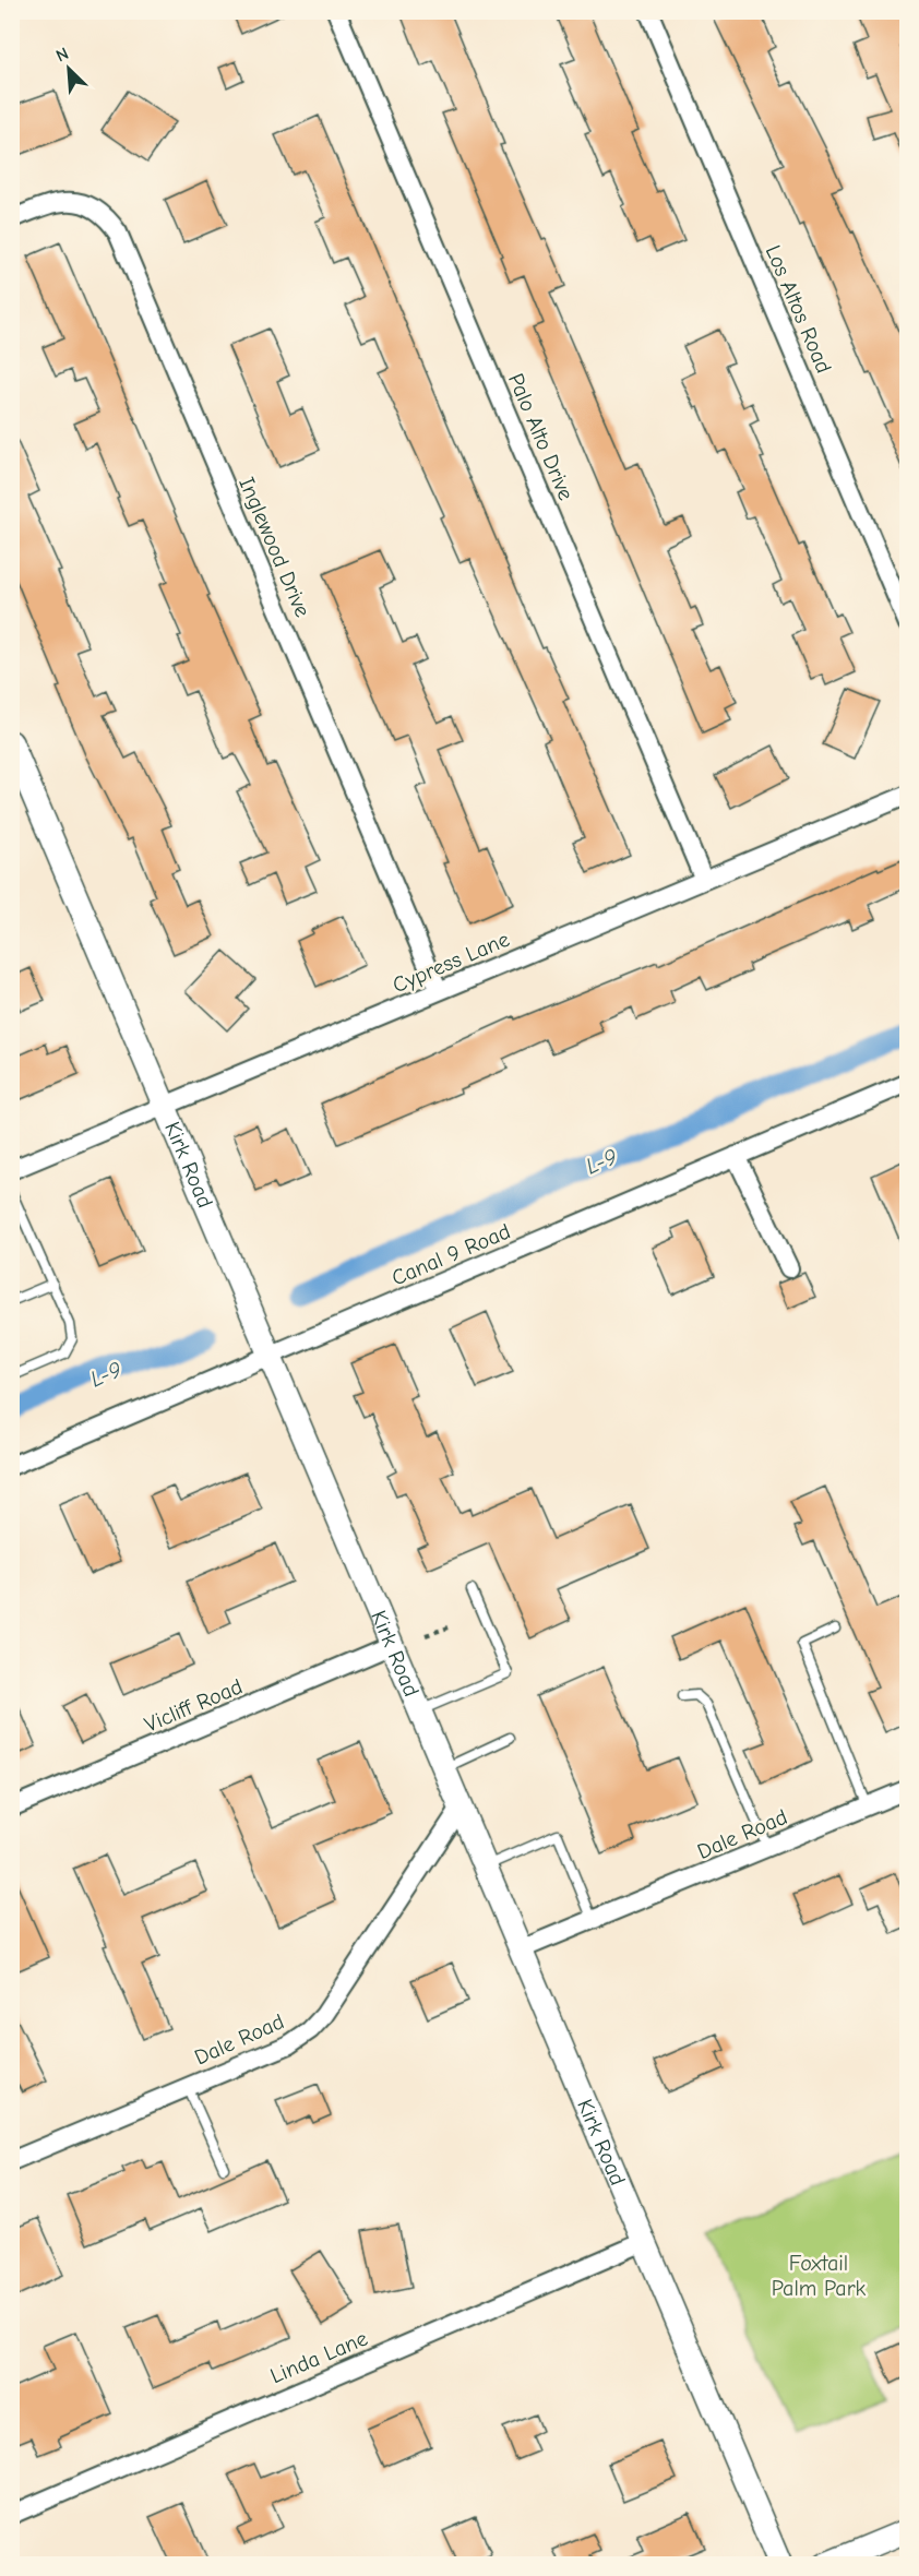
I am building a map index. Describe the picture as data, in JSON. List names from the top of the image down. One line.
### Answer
{"streets":{"street":["Los Altos Road","Palo Alto Drive","Inglewood Drive","Cypress Lane","Kirk Road","Canal 9 Road","Vicliff Road","Dale Road","Linda Lane"]},"crossings":[["Palo Alto Drive","Cypress Lane"],["Inglewood Drive","Cypress Lane"],["Cypress Lane","Kirk Road"],["Kirk Road","Canal 9 Road"],["Kirk Road","Vicliff Road"],["Kirk Road","Dale Road"],["Kirk Road","Linda Lane"]],"water":["L-9"],"parks":["Foxtail Palm Park"],"north":"top left"}
